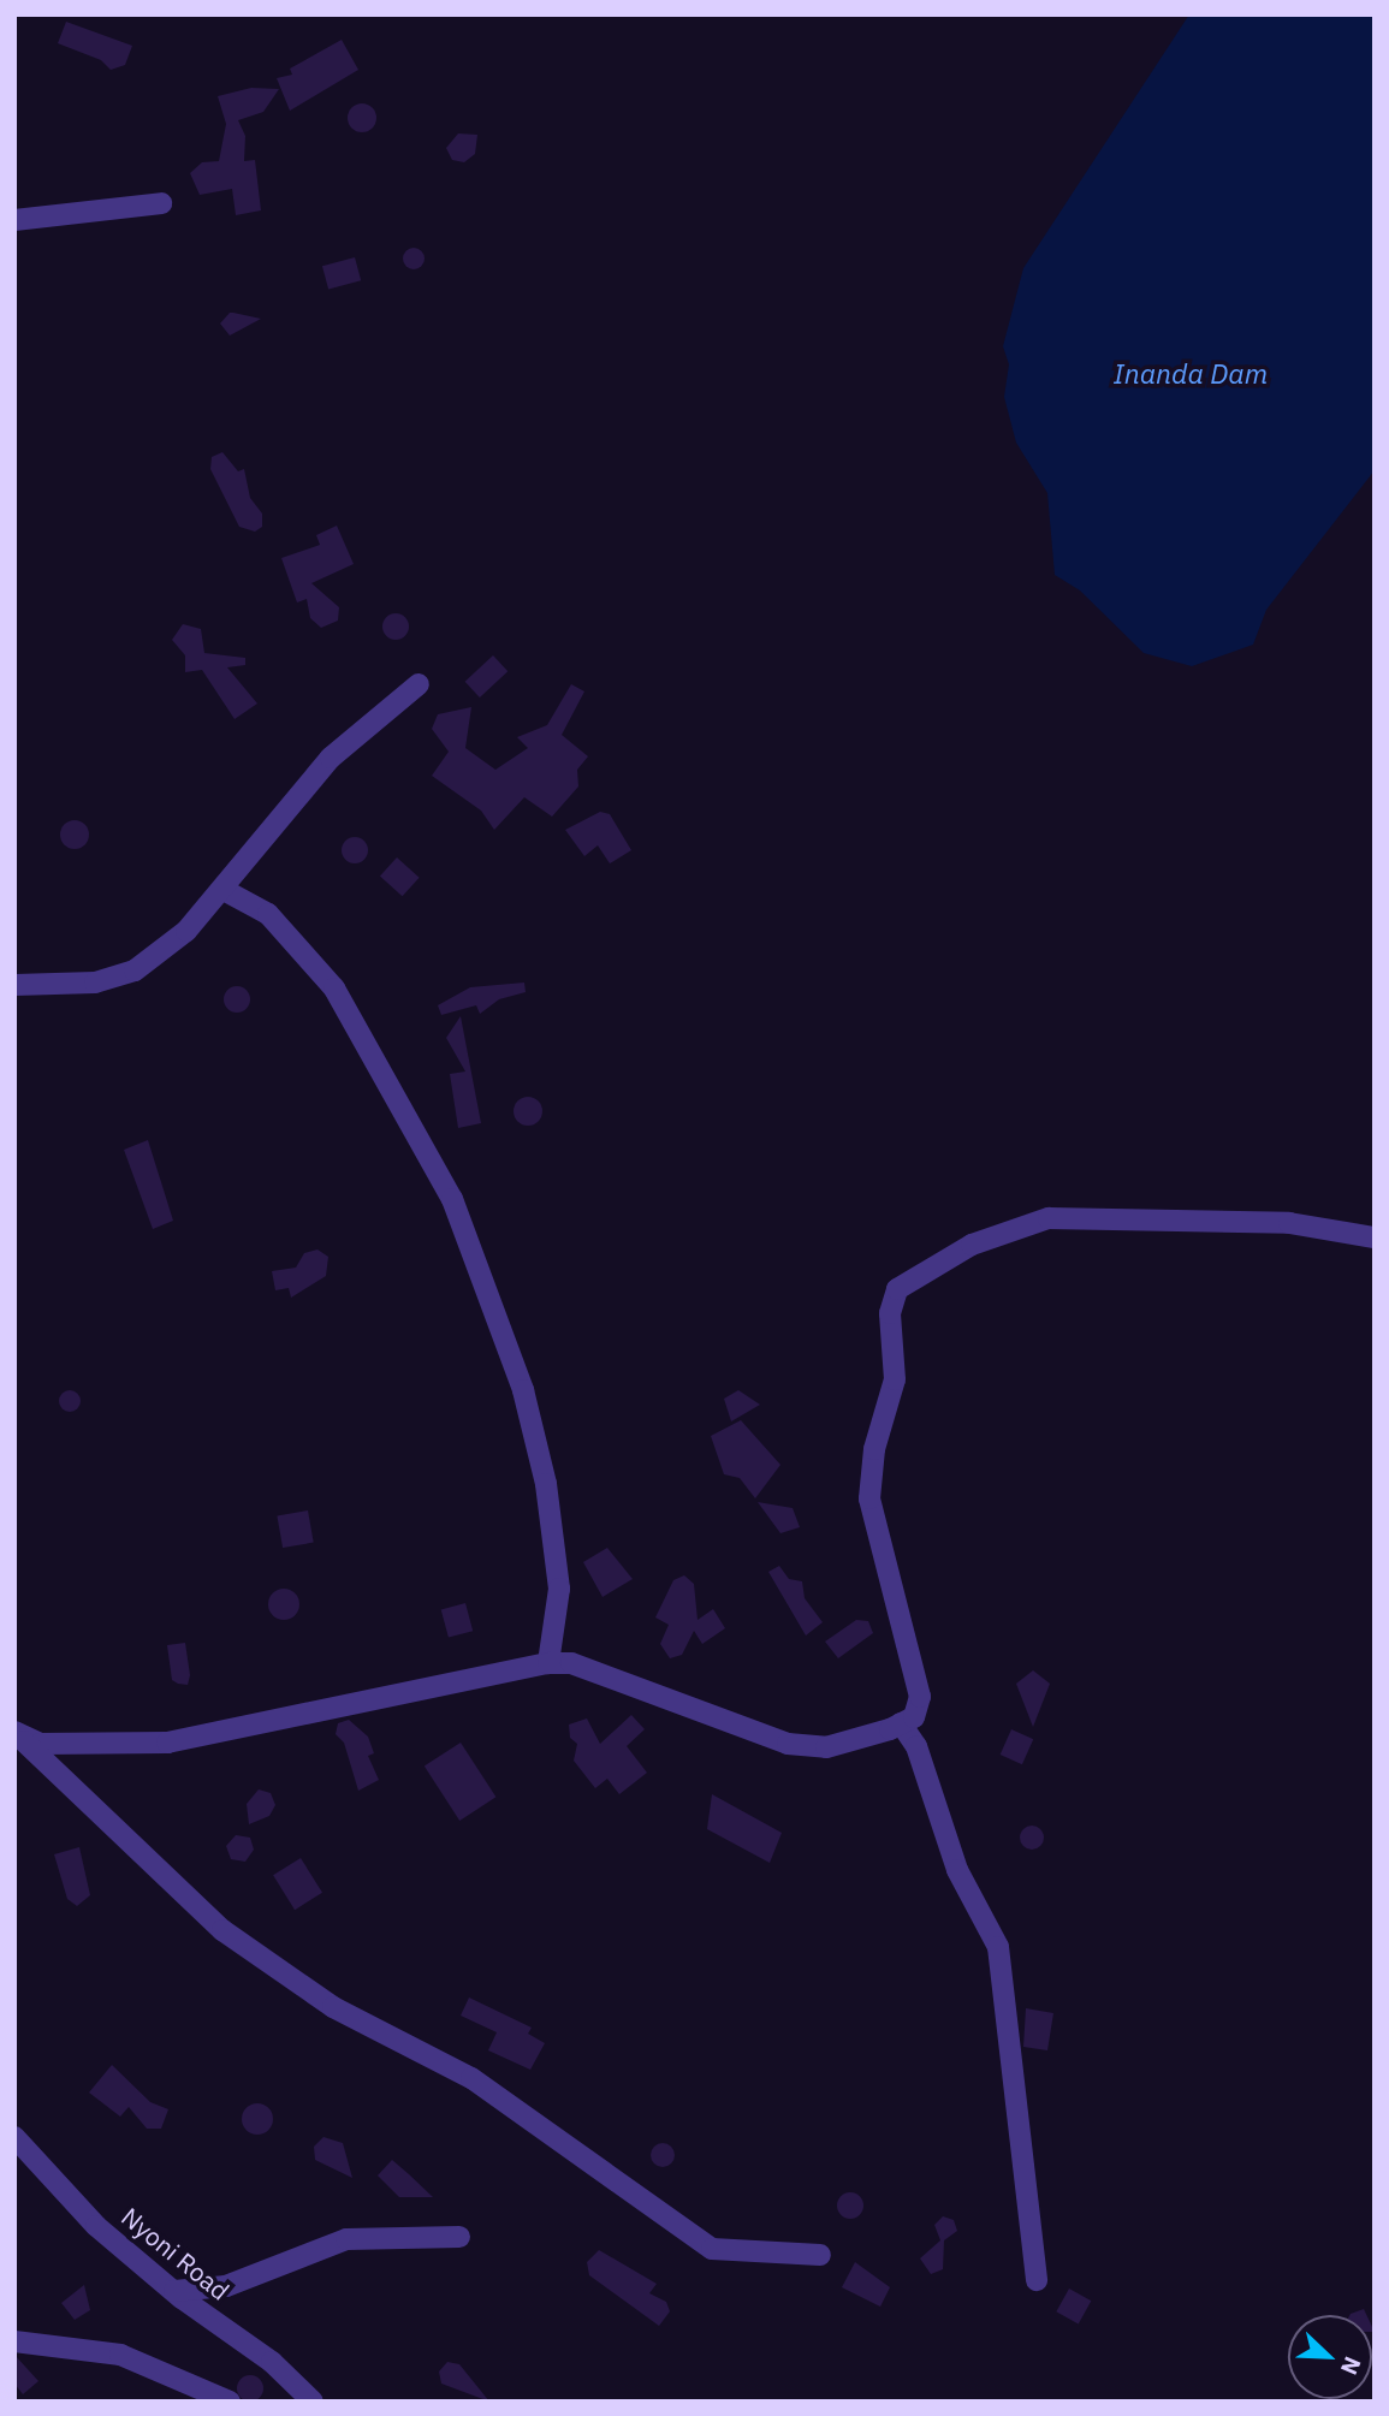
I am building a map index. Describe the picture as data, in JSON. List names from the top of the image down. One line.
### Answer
{"streets":{"street":["Nyoni Road"]},"water":["Inanda Dam"],"north":"bottom right"}
